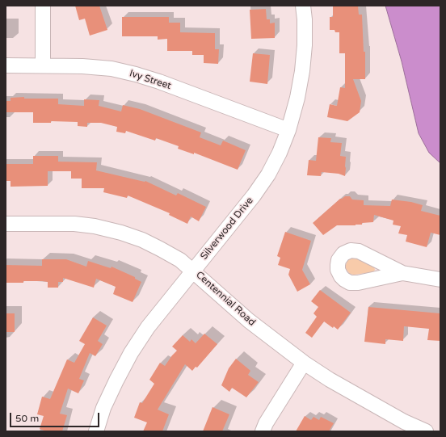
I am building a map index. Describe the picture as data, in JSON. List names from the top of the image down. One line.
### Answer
{"streets":{"street":["Ivy Street","Silverwood Drive","Centennial Road"]},"crossings":[["Ivy Street","Silverwood Drive"],["Silverwood Drive","Centennial Road"]],"scale_bar":"50 m"}
